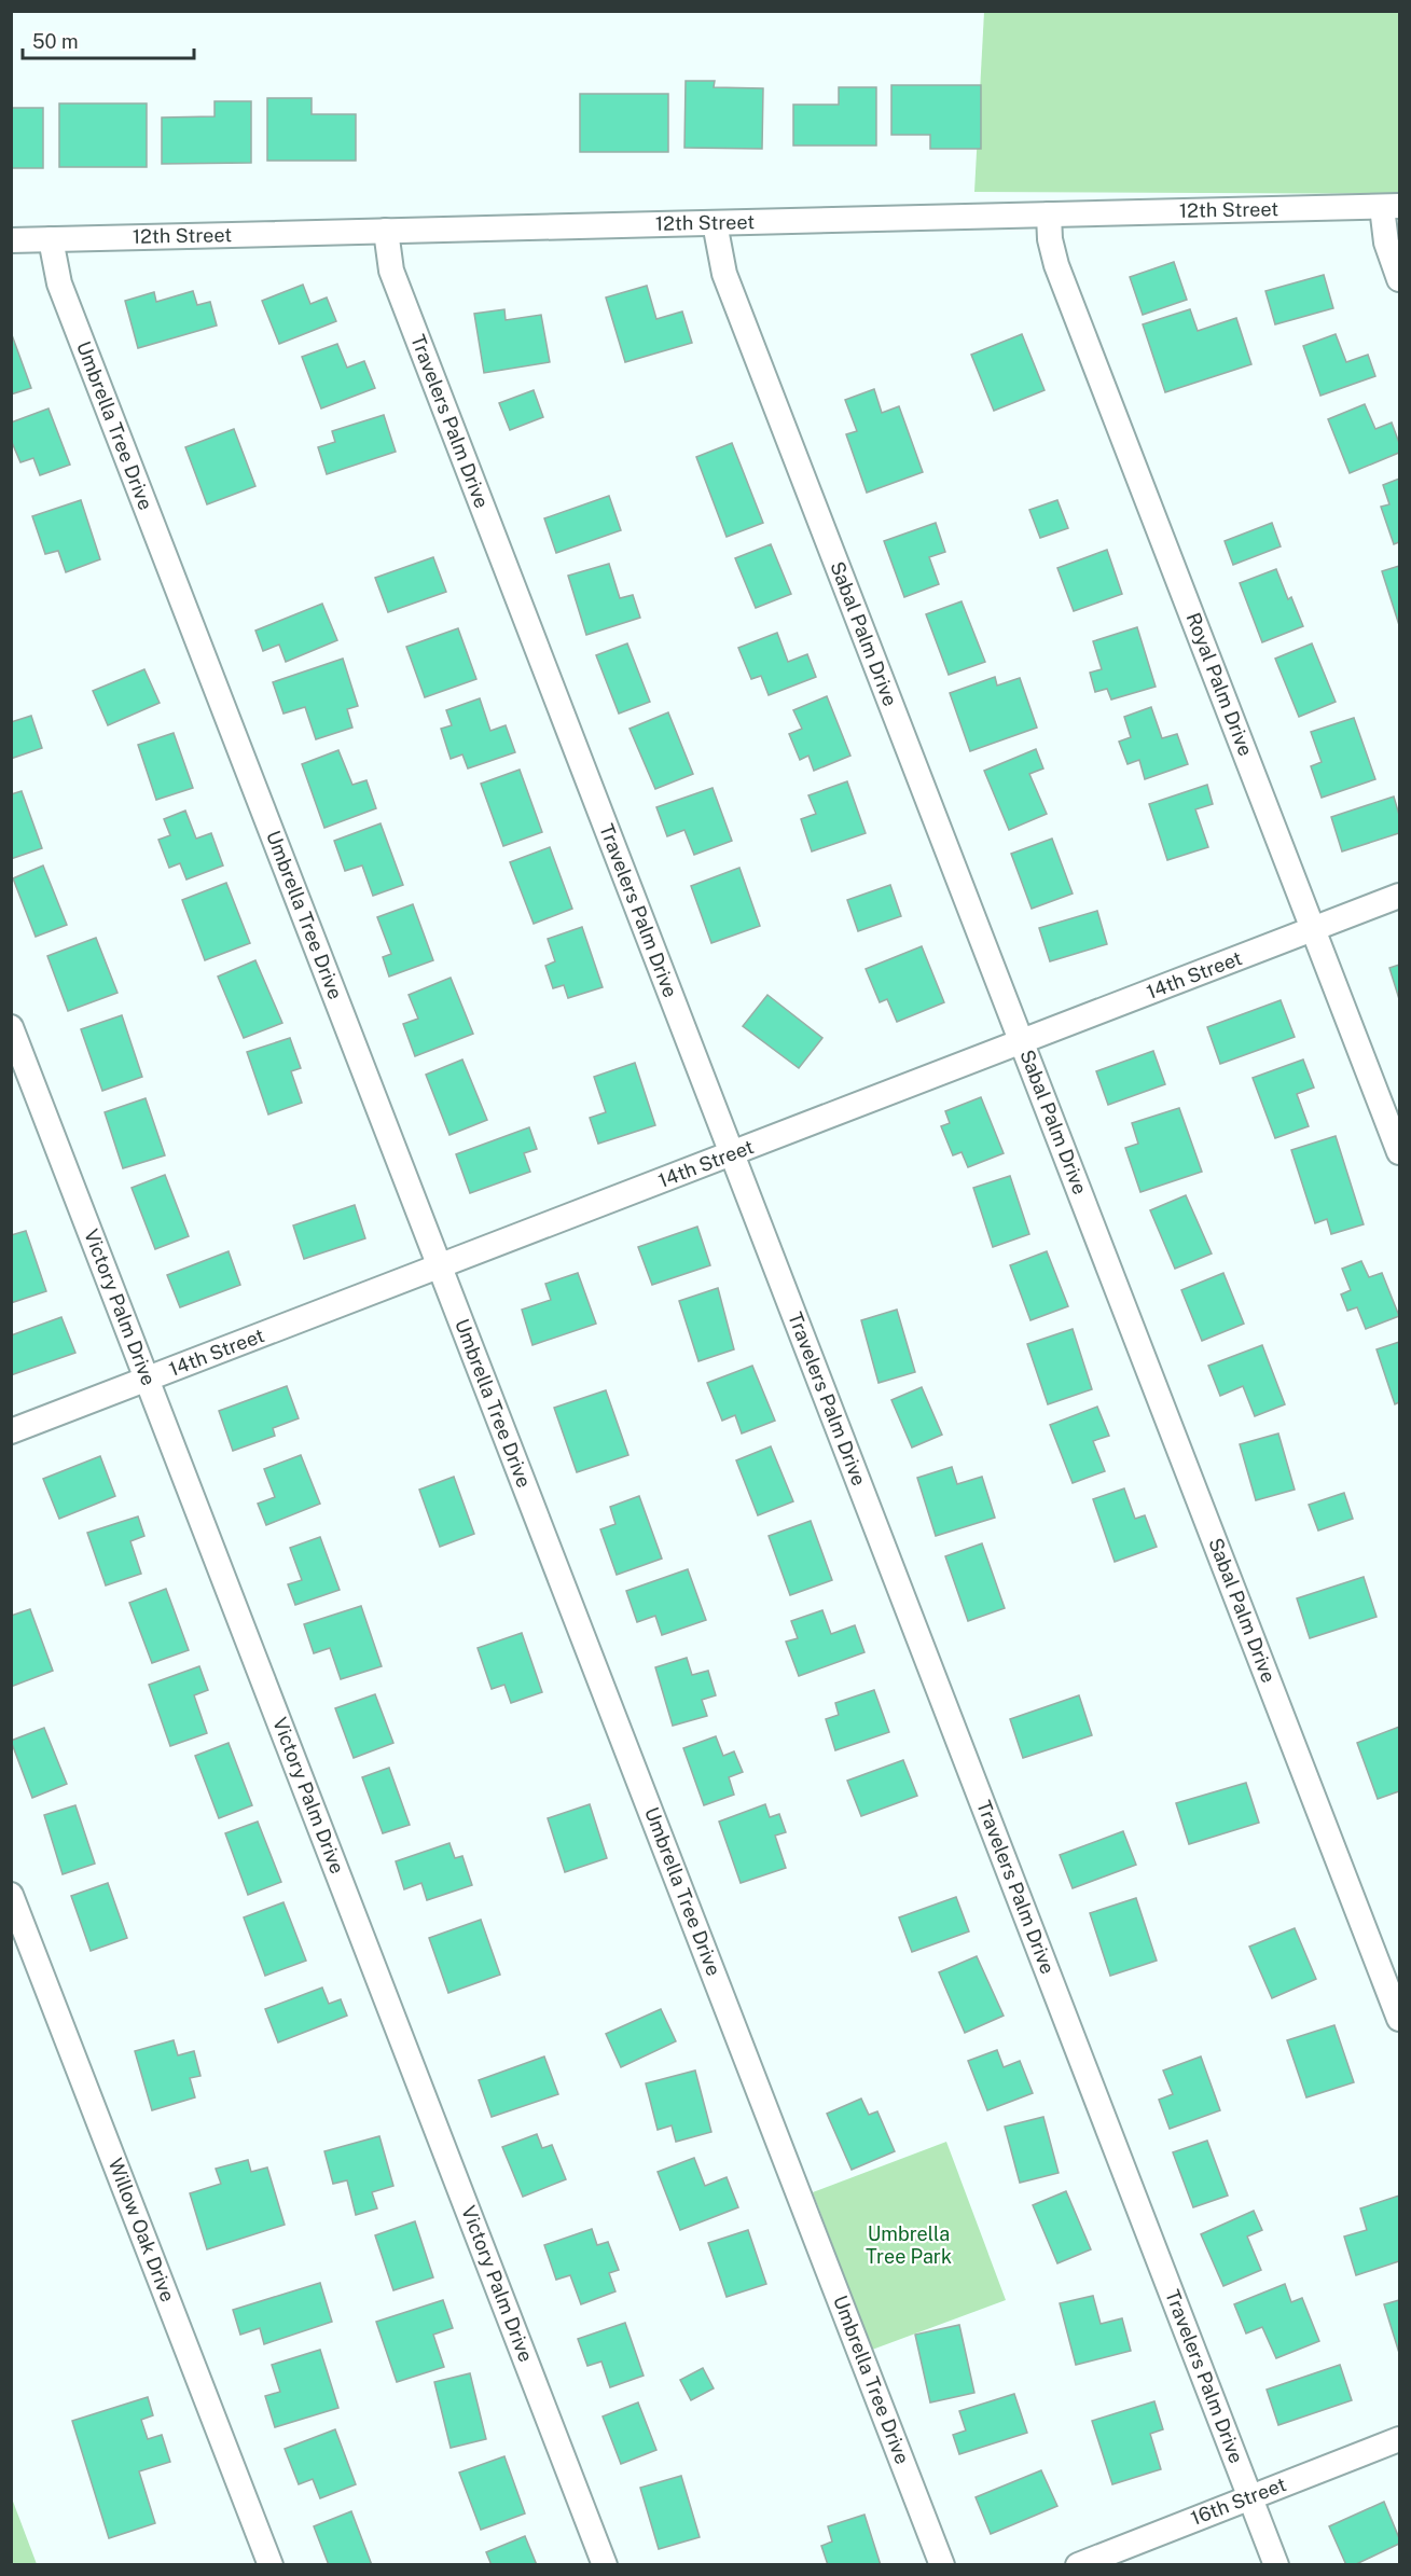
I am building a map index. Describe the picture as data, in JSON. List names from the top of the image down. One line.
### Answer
{"streets":{"street":["12th Street","Travelers Palm Drive","Umbrella Tree Drive","Sabal Palm Drive","Royal Palm Drive","14th Street","Victory Palm Drive","Willow Oak Drive","16th Street"]},"crossings":[["12th Street","Travelers Palm Drive"],["12th Street","Umbrella Tree Drive"],["12th Street","Sabal Palm Drive"],["12th Street","Royal Palm Drive"],["Travelers Palm Drive","14th Street"],["Travelers Palm Drive","16th Street"],["Umbrella Tree Drive","14th Street"],["Sabal Palm Drive","14th Street"],["Royal Palm Drive","14th Street"],["14th Street","Victory Palm Drive"]],"parks":["Umbrella Tree Park"],"scale_bar":"50 m"}
